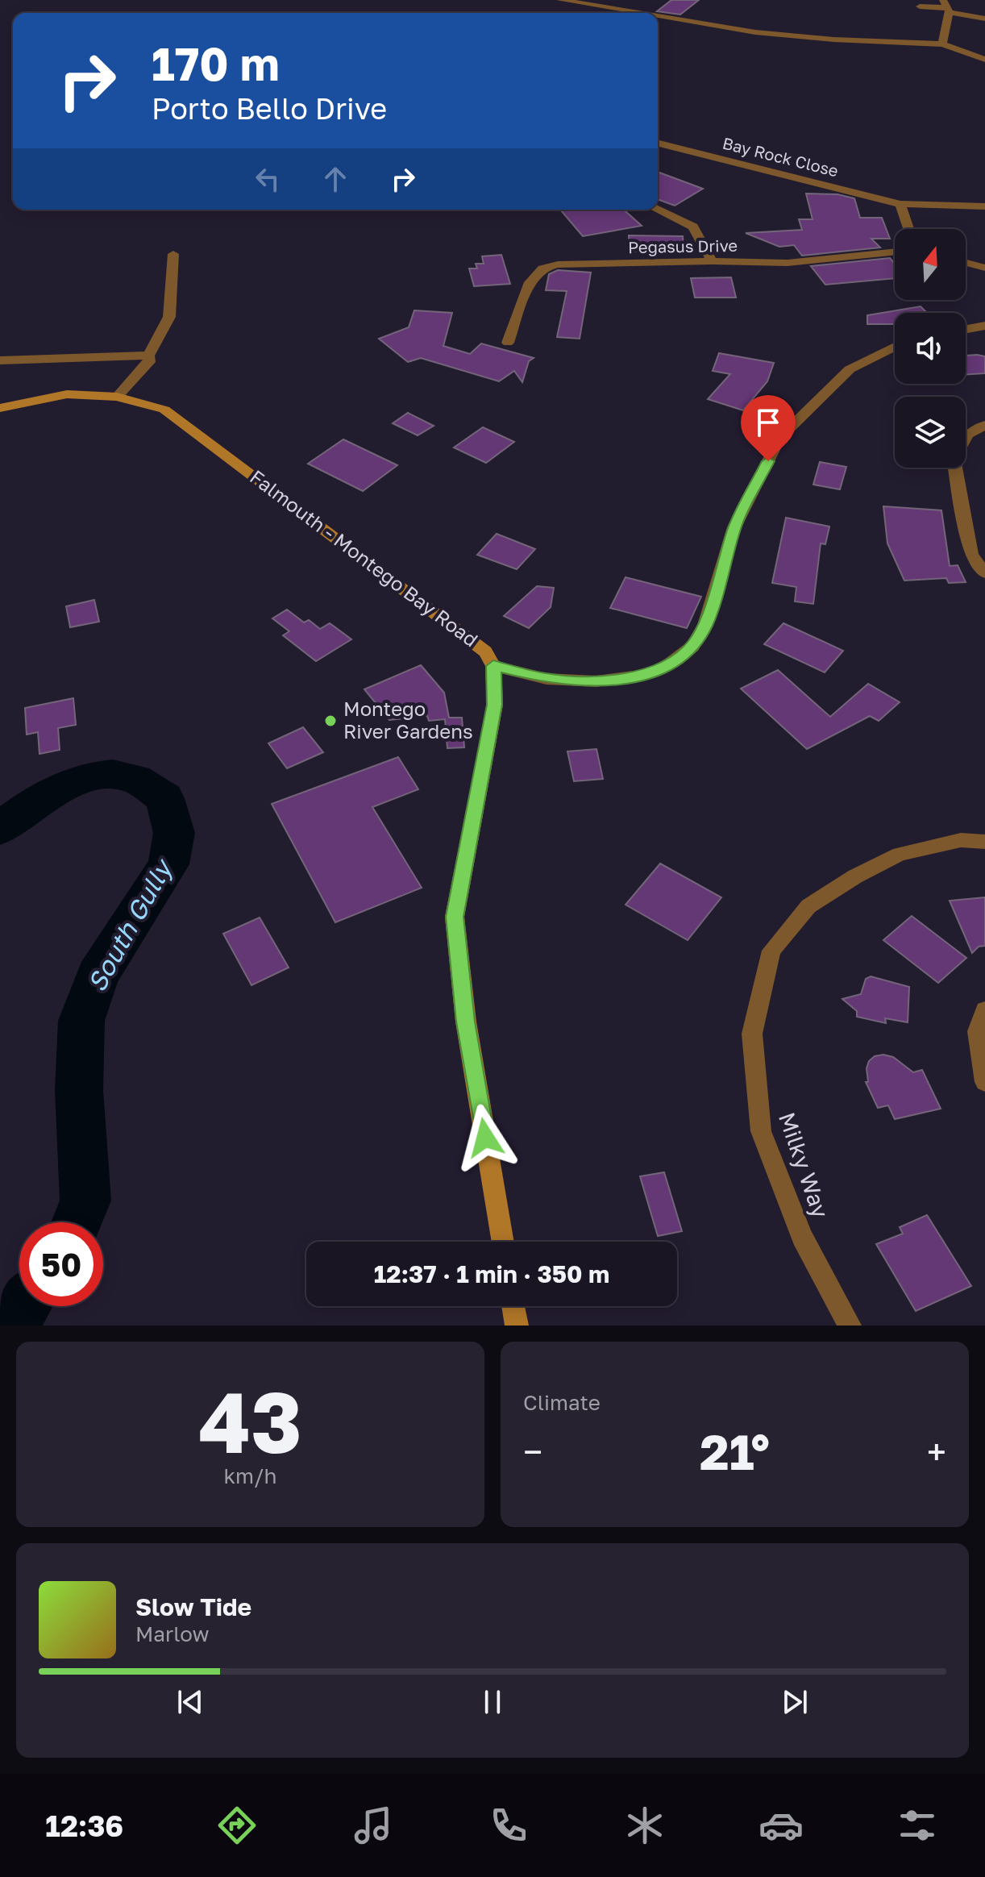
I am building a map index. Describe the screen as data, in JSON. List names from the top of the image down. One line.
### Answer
{"streets":{"main road":["Falmouth - Montego Bay Road"],"street":["Bay Rock Close","Pegasus Drive","Milky Way"]},"water":["South Gully"],"places":["Montego River Gardens"],"north":"top","page":{"turn":["170 m","Porto Bello Drive"],"limit":"50","trip":"12:37 · 1 min · 350 m","tile":[["43","km/h"],"Climate"],"heat":["−","21°","+"],"song":["Slow Tide","Marlow"],"tabs":"12:36"}}
